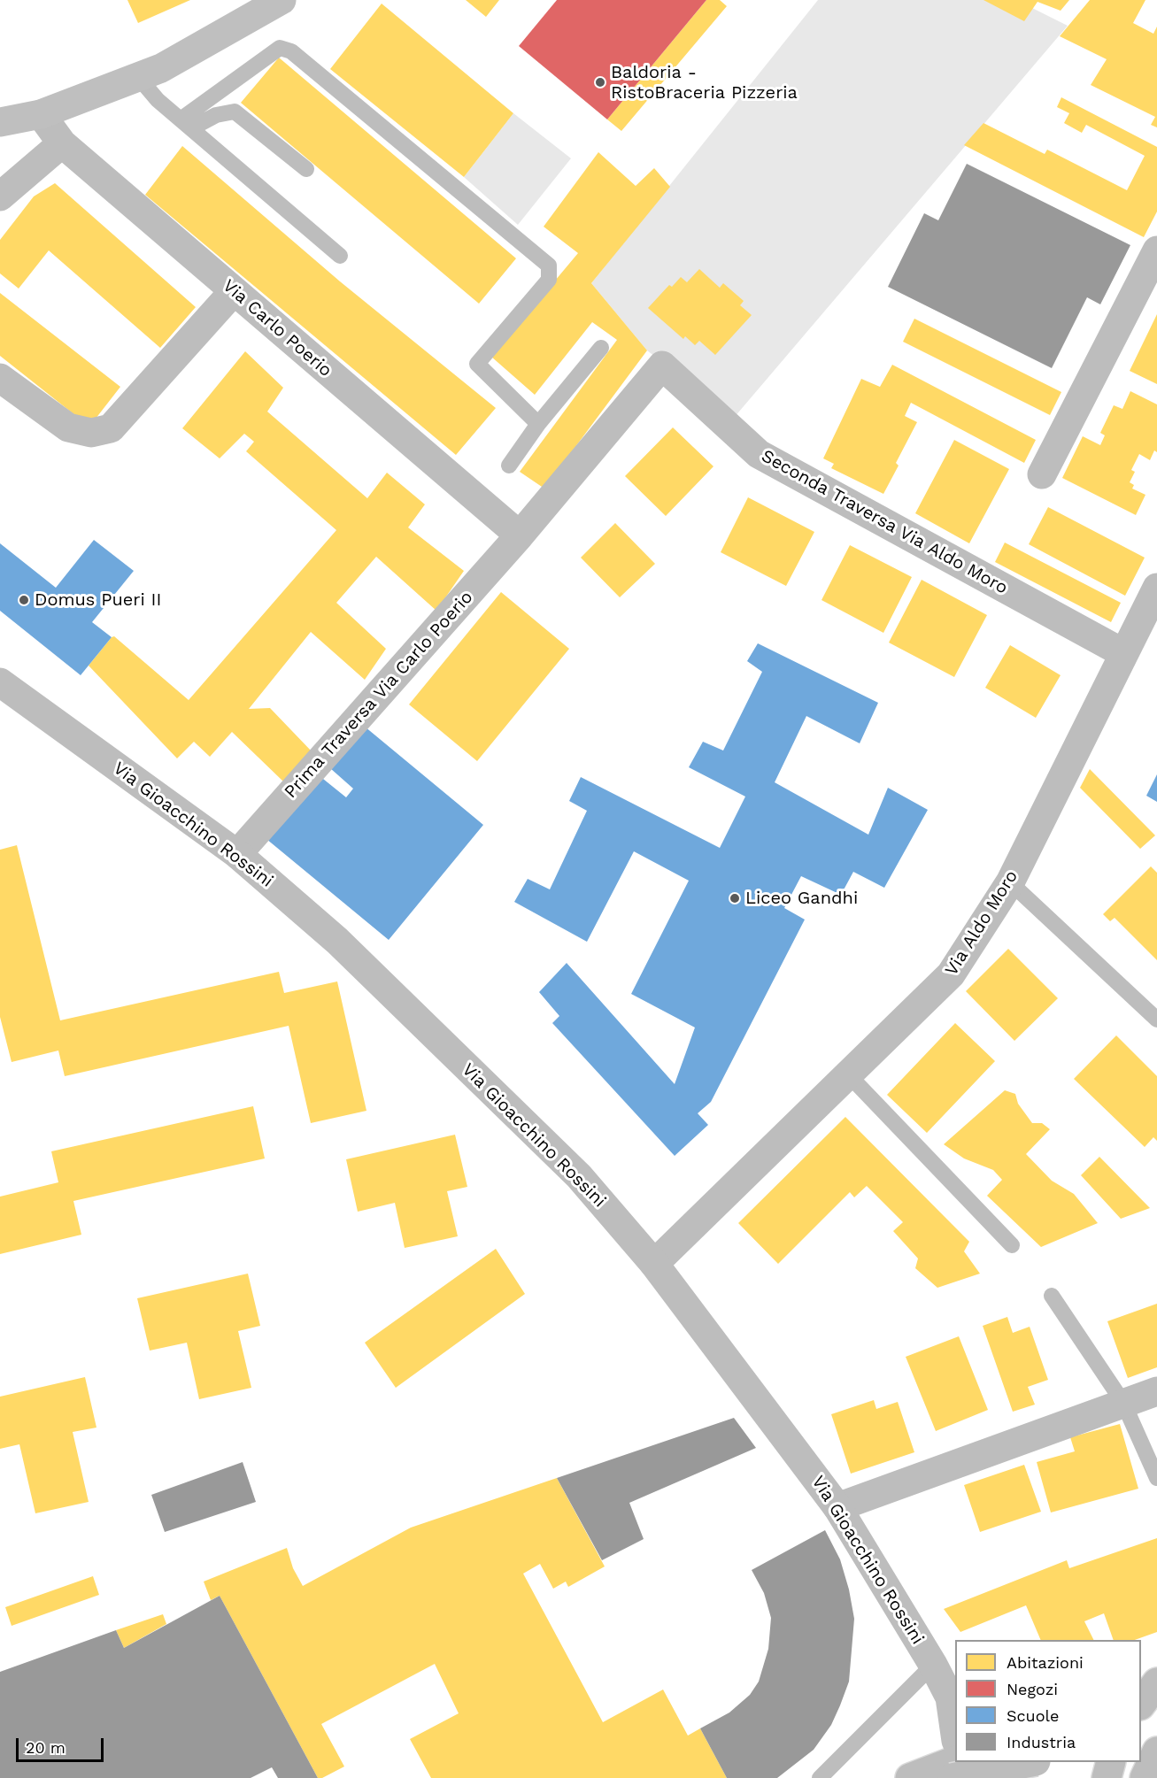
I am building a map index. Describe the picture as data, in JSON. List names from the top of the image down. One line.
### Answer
{"streets":{"main road":["Via Carlo Poerio","Seconda Traversa Via Aldo Moro","Prima Traversa Via Carlo Poerio","Via Gioacchino Rossini","Via Aldo Moro"]},"crossings":[["Via Carlo Poerio","Seconda Traversa Via Aldo Moro"],["Via Carlo Poerio","Prima Traversa Via Carlo Poerio"],["Seconda Traversa Via Aldo Moro","Prima Traversa Via Carlo Poerio"],["Seconda Traversa Via Aldo Moro","Via Aldo Moro"],["Prima Traversa Via Carlo Poerio","Via Gioacchino Rossini"],["Via Gioacchino Rossini","Via Aldo Moro"]],"places":["Baldoria - RistoBraceria Pizzeria","Domus Pueri II","Liceo Gandhi"],"legend":["Abitazioni","Negozi","Scuole","Industria"],"scale_bar":"20 m"}
